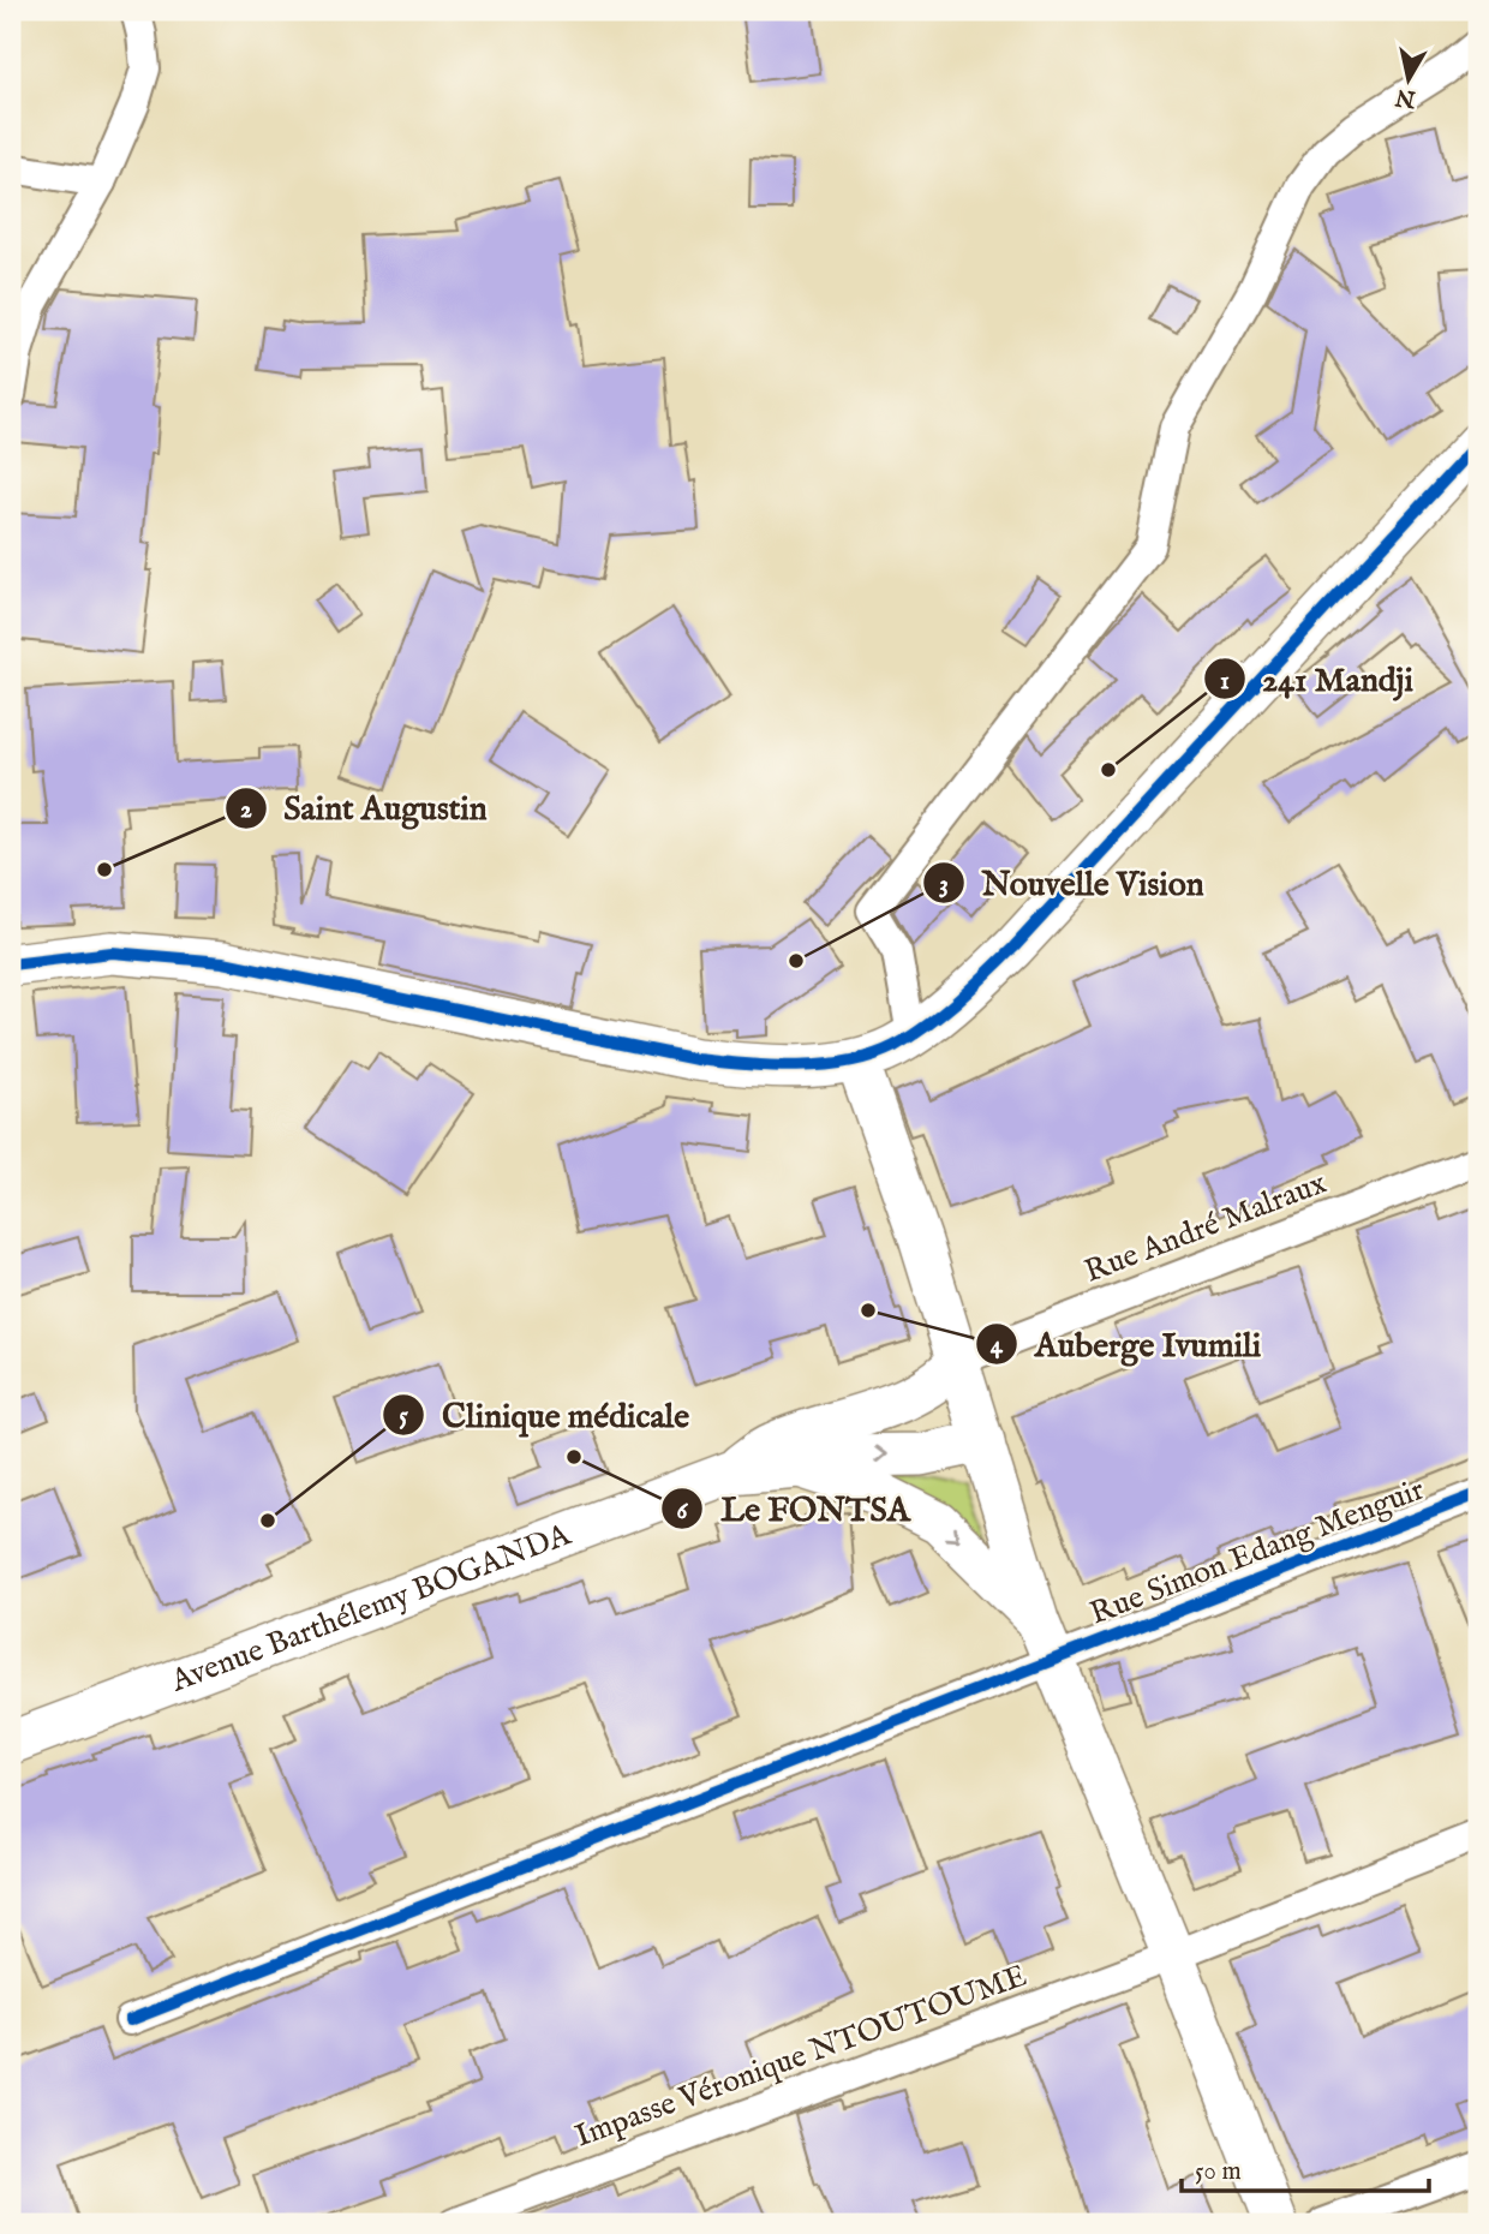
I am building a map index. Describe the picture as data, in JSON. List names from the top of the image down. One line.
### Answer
{"streets":{"street":["Rue André Malraux","Rue Simon Edang Menguir","Avenue Barthélemy BOGANDA","Impasse Véronique NTOUTOUME"]},"places":["241 Mandji","Saint Augustin","Nouvelle Vision","Auberge Ivumili","Le FONTSA","Clinique médicale"],"scale_bar":"50 m","north":"bottom"}
